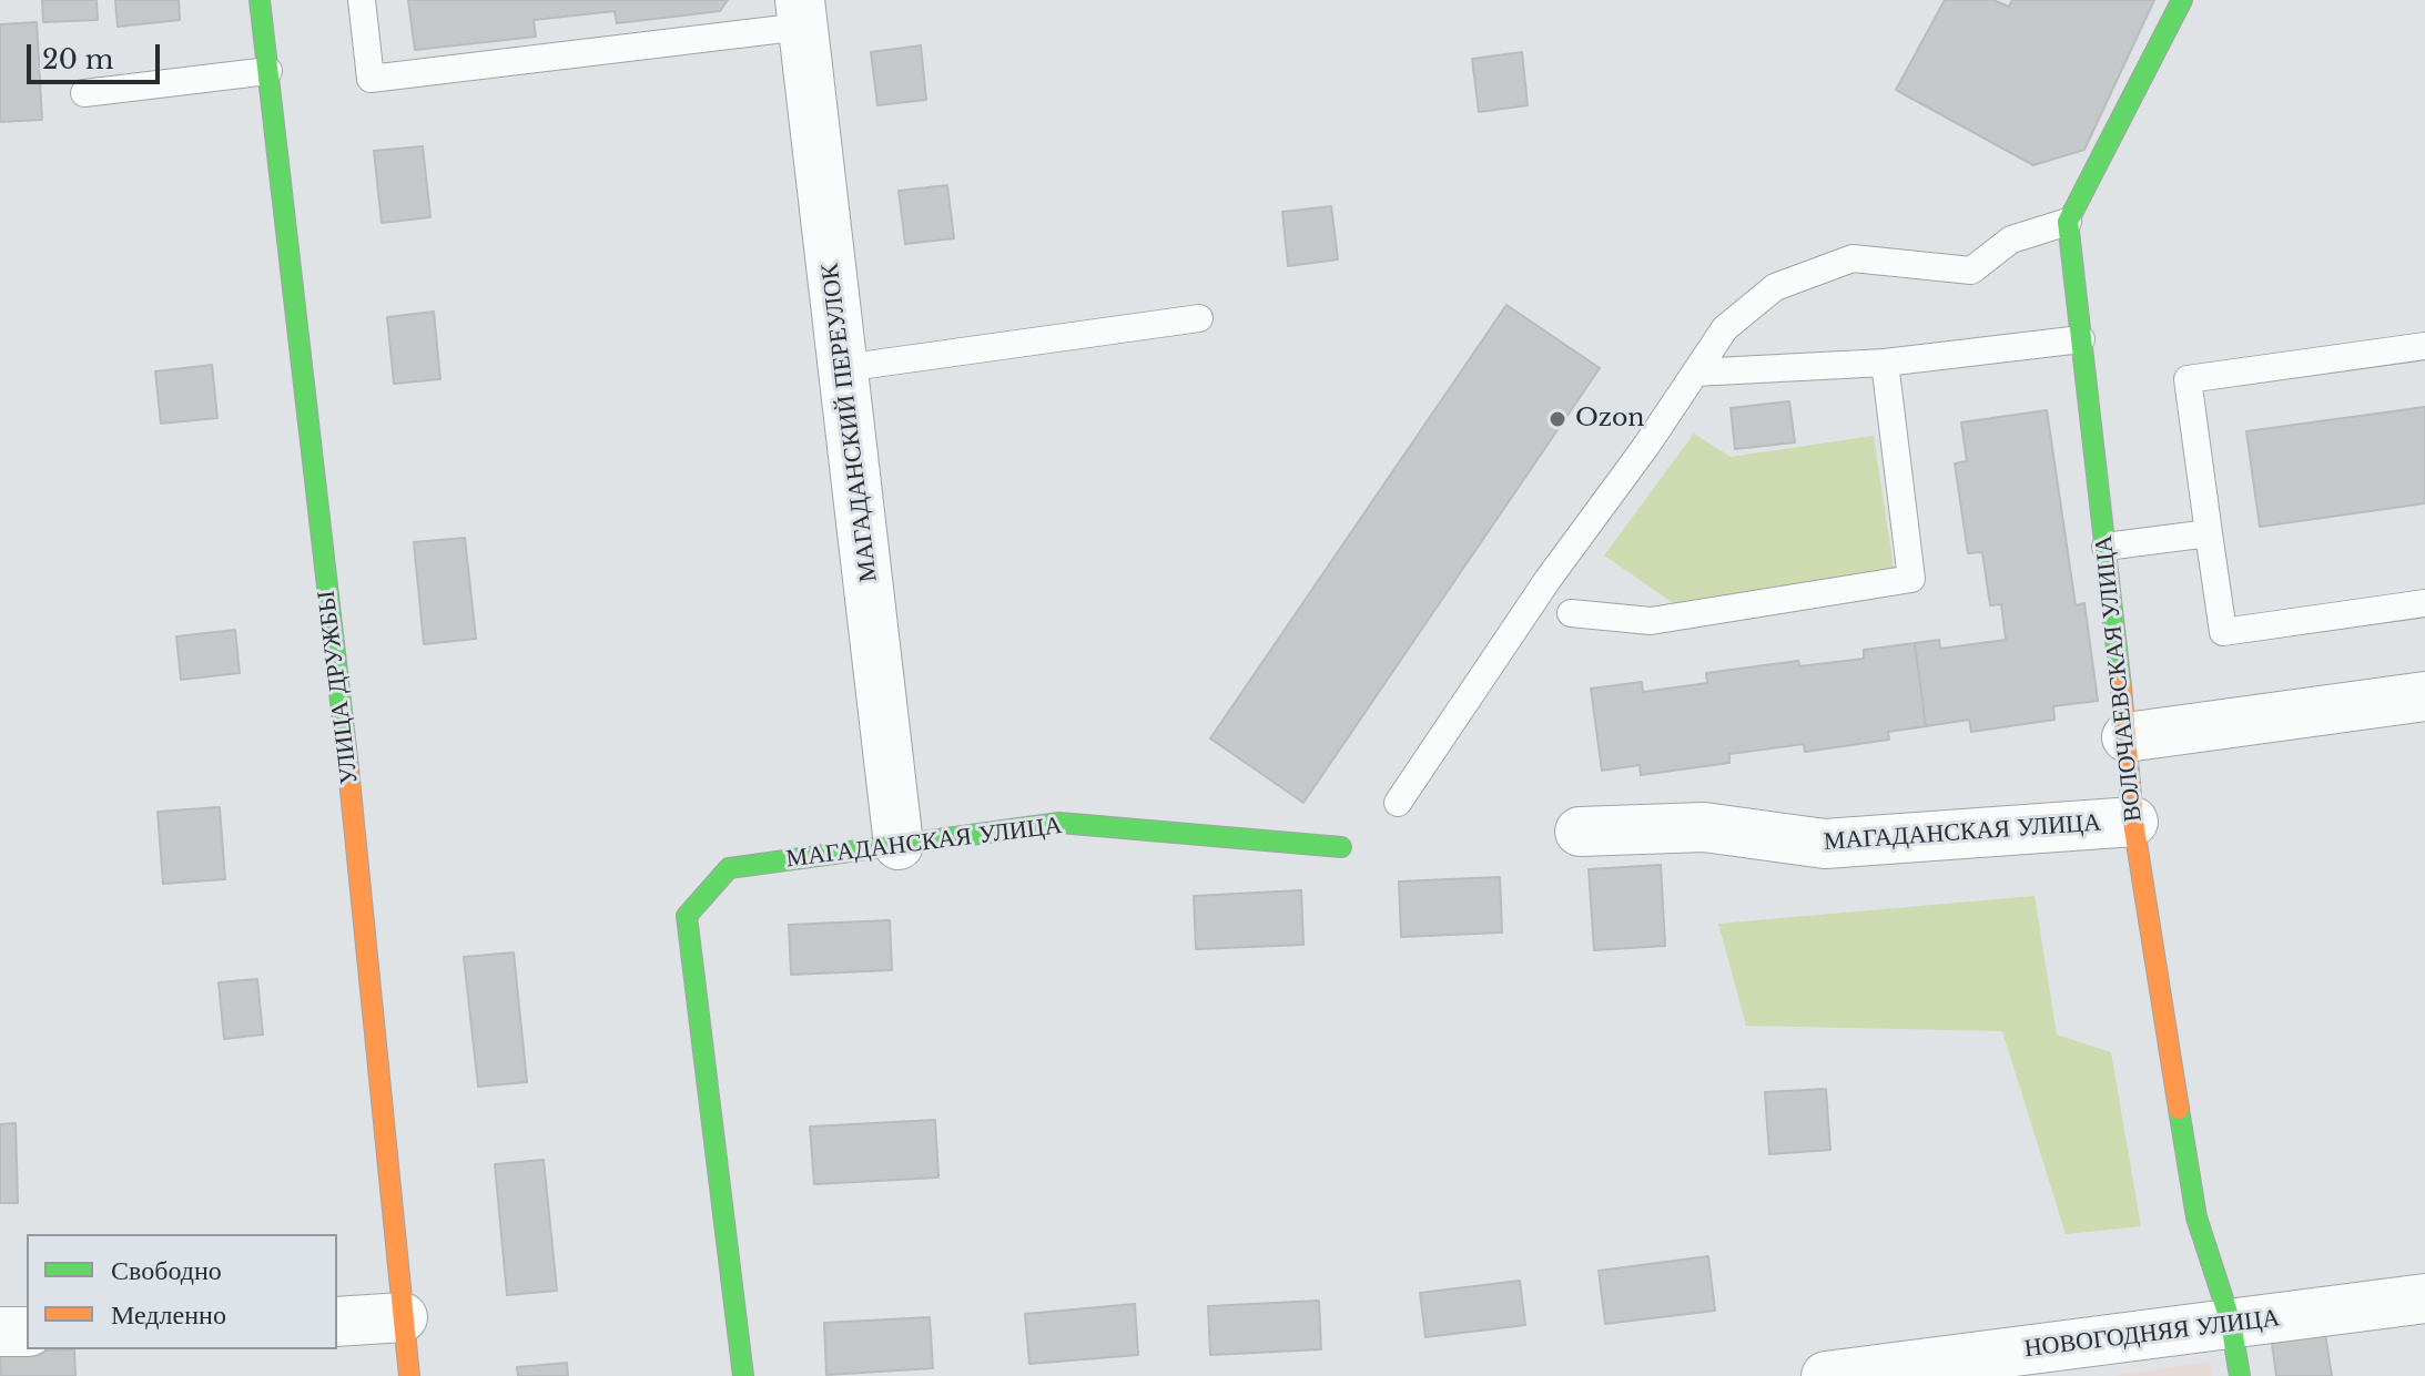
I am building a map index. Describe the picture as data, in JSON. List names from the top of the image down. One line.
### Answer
{"streets":{"street":["МАГАДАНСКИЙ ПЕРЕУЛОК","ВОЛОЧАЕВСКАЯ УЛИЦА","УЛИЦА ДРУЖБЫ","МАГАДАНСКАЯ УЛИЦА","НОВОГОДНЯЯ УЛИЦА"]},"crossings":[["МАГАДАНСКИЙ ПЕРЕУЛОК","МАГАДАНСКАЯ УЛИЦА"],["ВОЛОЧАЕВСКАЯ УЛИЦА","МАГАДАНСКАЯ УЛИЦА"],["ВОЛОЧАЕВСКАЯ УЛИЦА","НОВОГОДНЯЯ УЛИЦА"]],"places":["Ozon"],"legend":["Свободно","Медленно"],"scale_bar":"20 m"}
